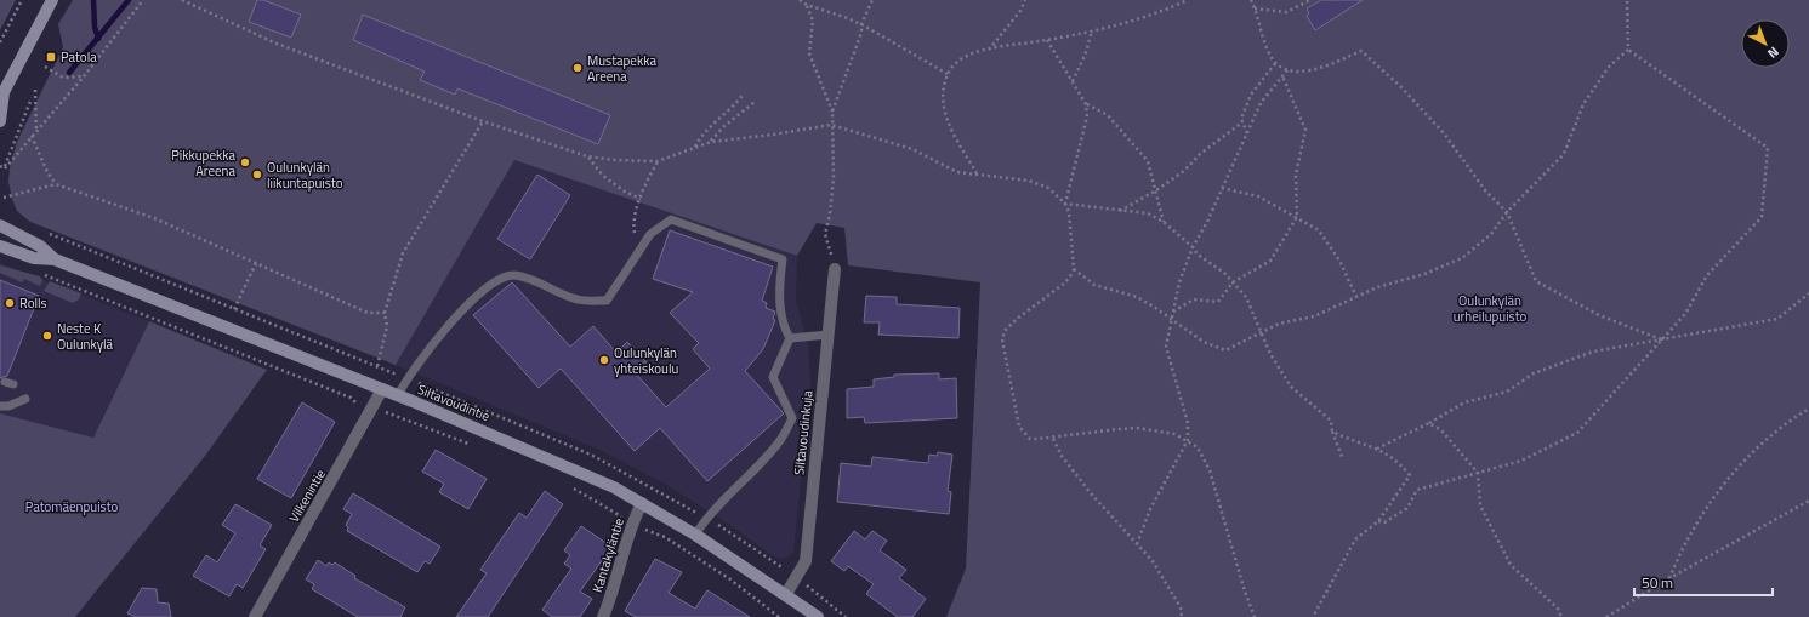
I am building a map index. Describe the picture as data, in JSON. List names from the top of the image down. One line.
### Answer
{"streets":{"main road":["Siltavoudintie"],"street":["Siltavoudinkuja","Vilkenintie","Kantakyläntie"]},"crossings":[["Siltavoudintie","Siltavoudinkuja"],["Siltavoudintie","Vilkenintie"],["Siltavoudintie","Kantakyläntie"]],"parks":["Oulunkylän urheilupuisto","Patomäenpuisto"],"places":{"transit":["Patola"],"other":["Mustapekka Areena","Pikkupekka Areena","Oulunkylän liikuntapuisto","Rolls","Neste K Oulunkylä","Oulunkylän yhteiskoulu"]},"scale_bar":"50 m","north":"bottom right"}
